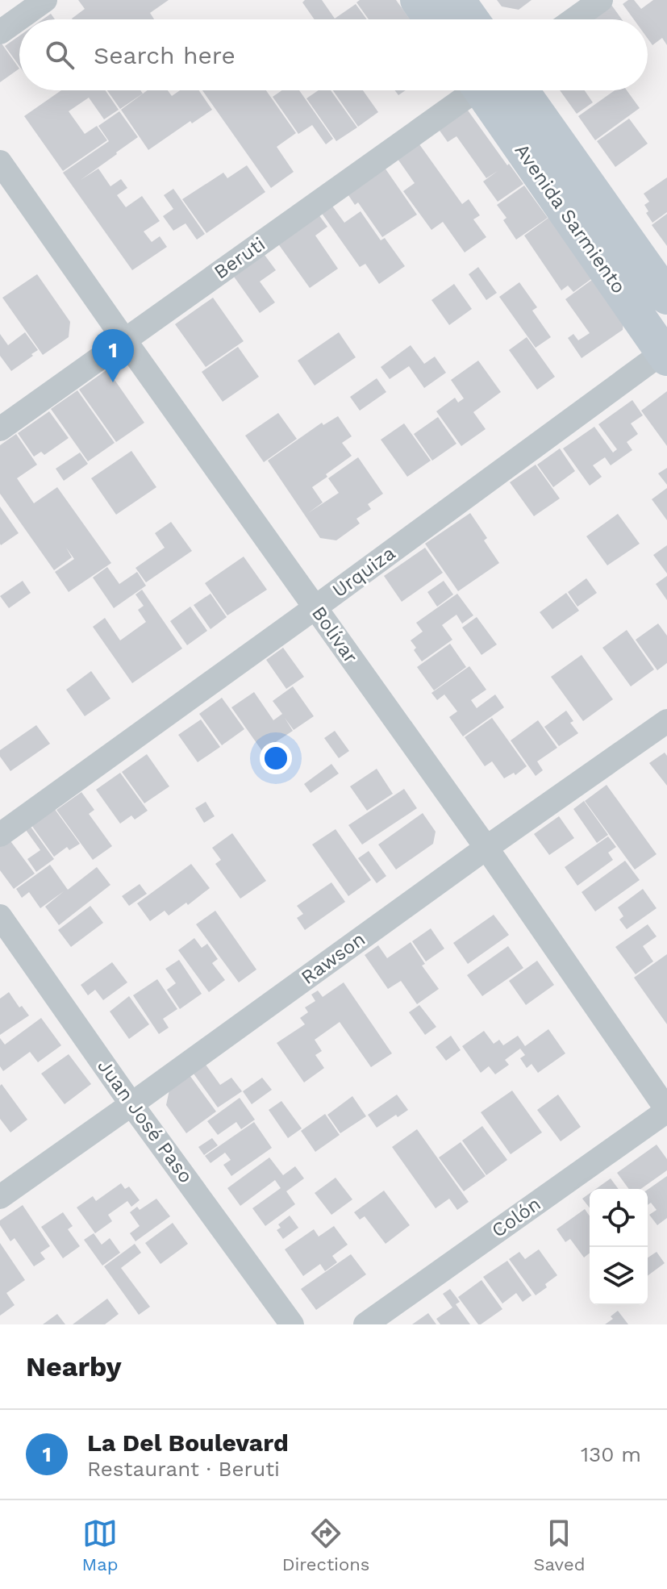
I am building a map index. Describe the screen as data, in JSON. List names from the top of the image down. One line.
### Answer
{"streets":{"main road":["Avenida Sarmiento"],"street":["Beruti","Urquiza","Bolívar","Rawson","Juan José Paso","Colón"]},"crossings":[["Avenida Sarmiento","Urquiza"],["Beruti","Bolívar"],["Urquiza","Bolívar"],["Bolívar","Rawson"],["Bolívar","Colón"],["Rawson","Juan José Paso"]],"page":{"search":"Search here","pins":"1","heading":"Nearby","list":[{"mark":"1","name":"La Del Boulevard","note":"Restaurant · Beruti","value":"130 m"}],"nav":["Map","Directions","Saved"]}}
